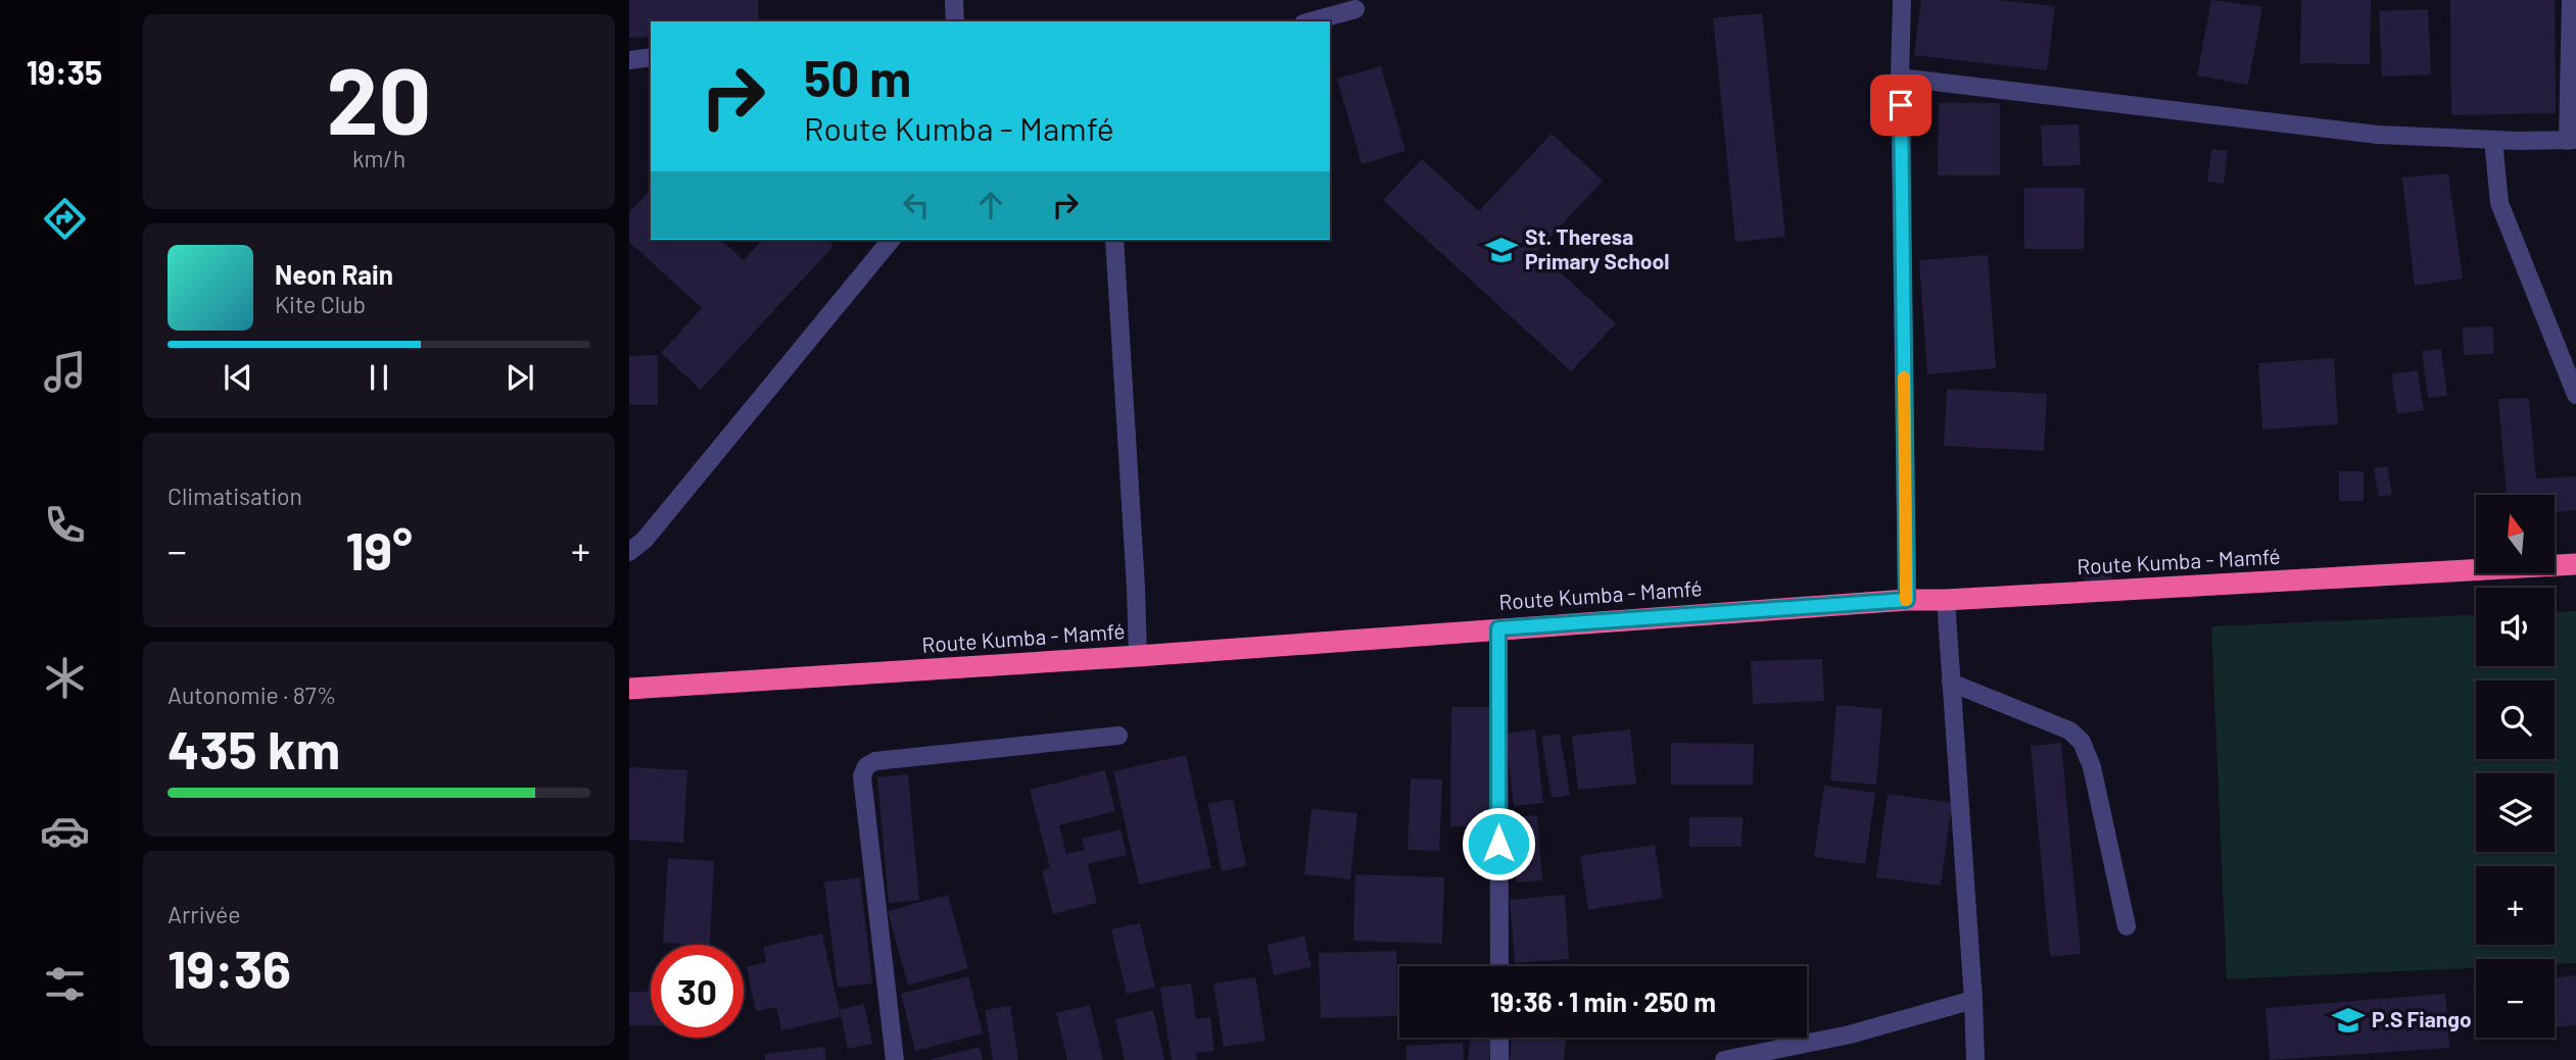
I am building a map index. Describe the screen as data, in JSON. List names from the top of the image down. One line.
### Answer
{"streets":{"highway":["Route Kumba - Mamfé"]},"places":{"school or university":["St. Theresa Primary School","P.S Fiango"]},"north":"top","page":{"tabs":"19:35","tile":[["20","km/h"],"Climatisation",["Autonomie · 87%","435 km"],["Arrivée","19:36"]],"turn":["50 m","Route Kumba - Mamfé"],"song":["Neon Rain","Kite Club"],"map_buttons":["+","−"],"heat":["−","19°","+"],"limit":"30","trip":"19:36 · 1 min · 250 m"}}
